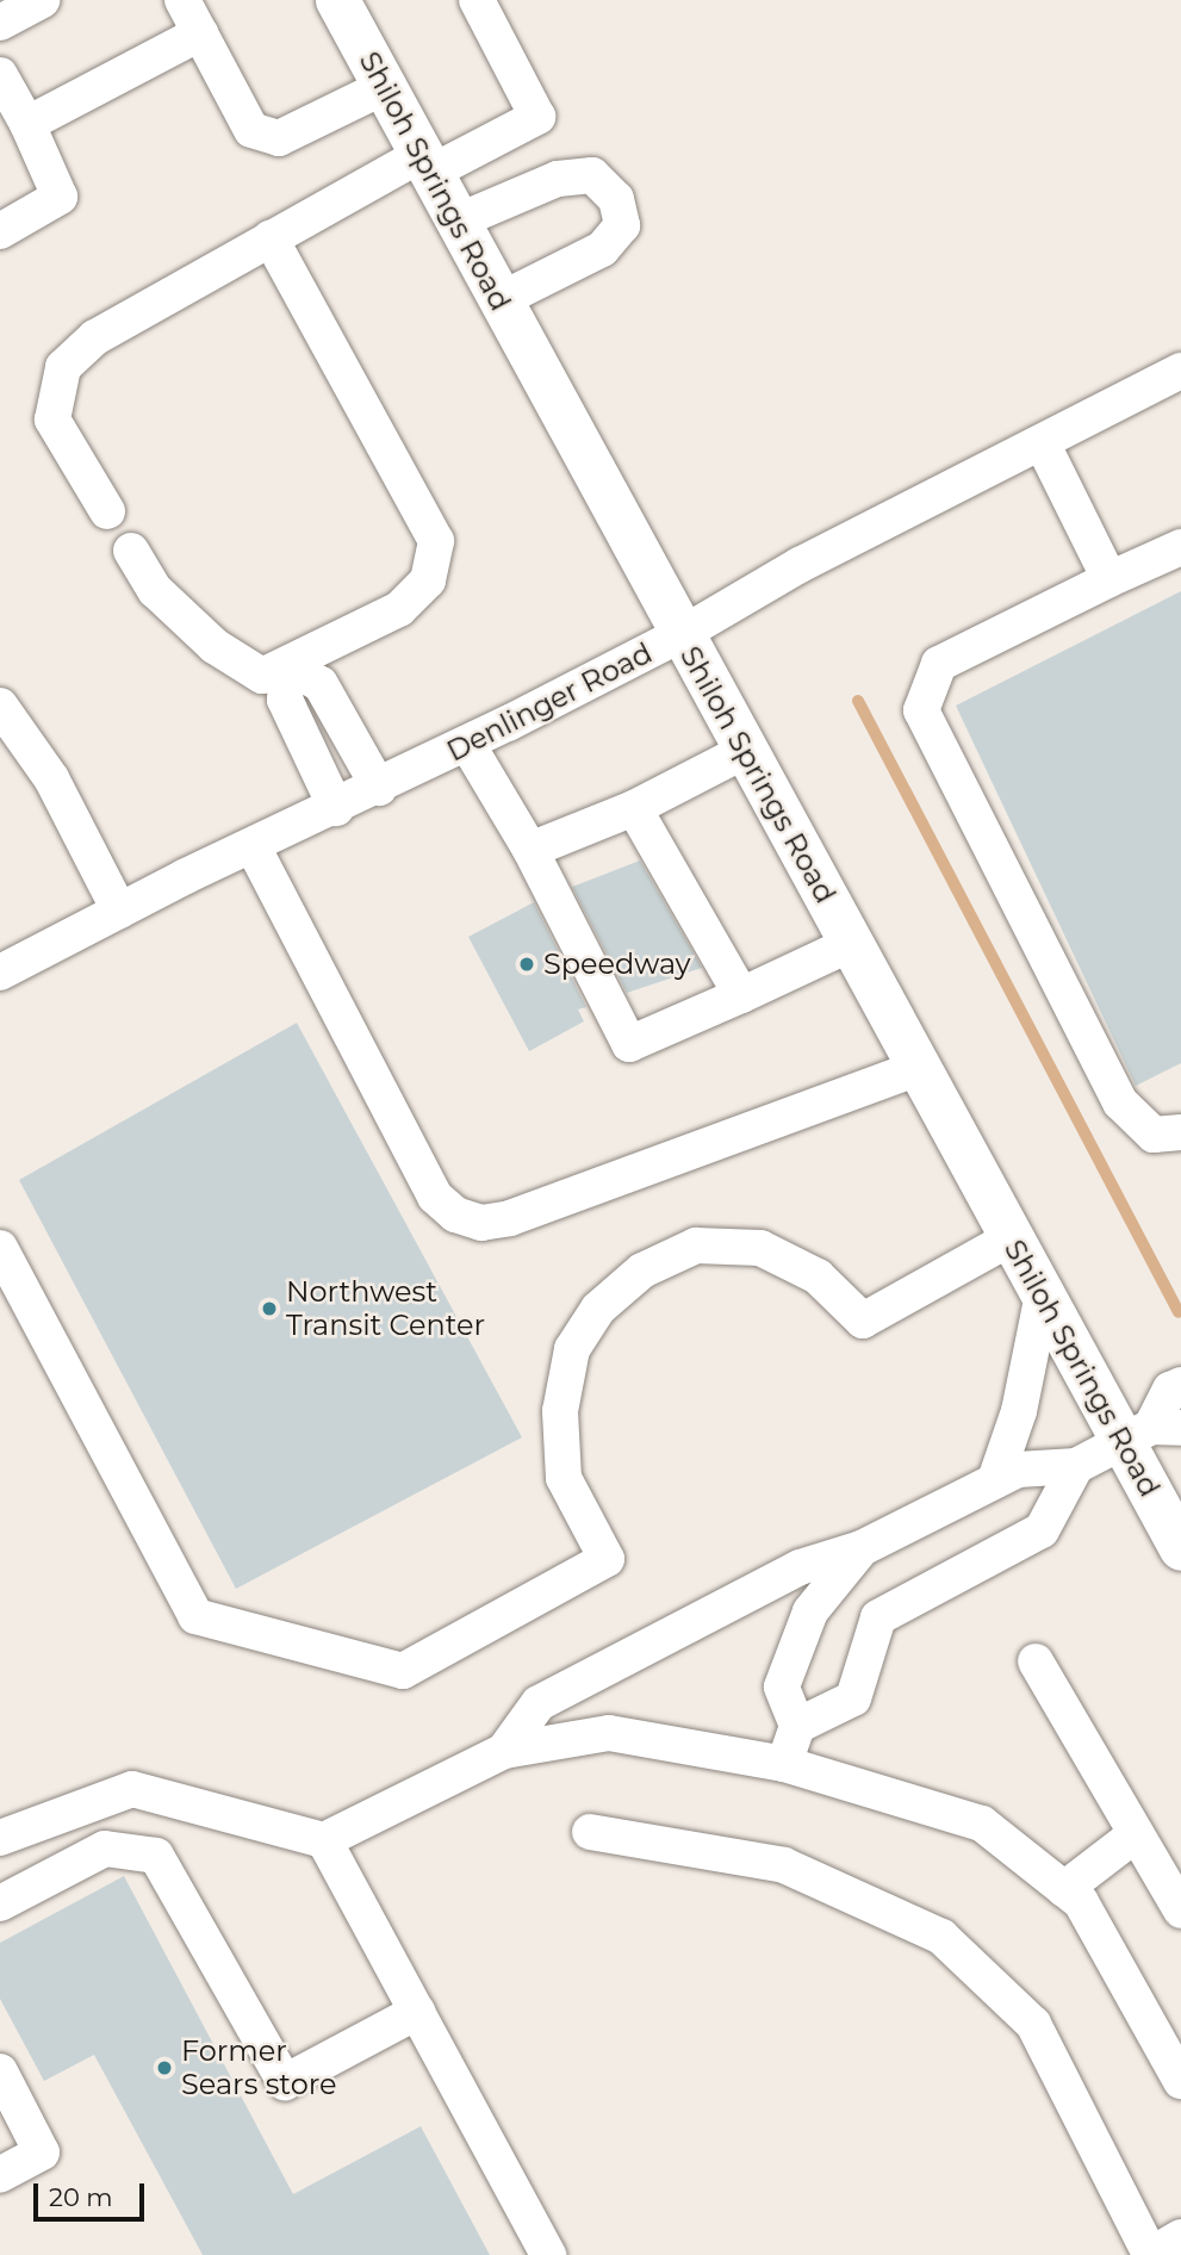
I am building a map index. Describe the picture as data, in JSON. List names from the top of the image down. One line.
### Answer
{"streets":{"main road":["Shiloh Springs Road"],"street":["Denlinger Road"]},"crossings":[["Shiloh Springs Road","Denlinger Road"]],"places":["Speedway","Northwest Transit Center","Former Sears store"],"scale_bar":"20 m"}
